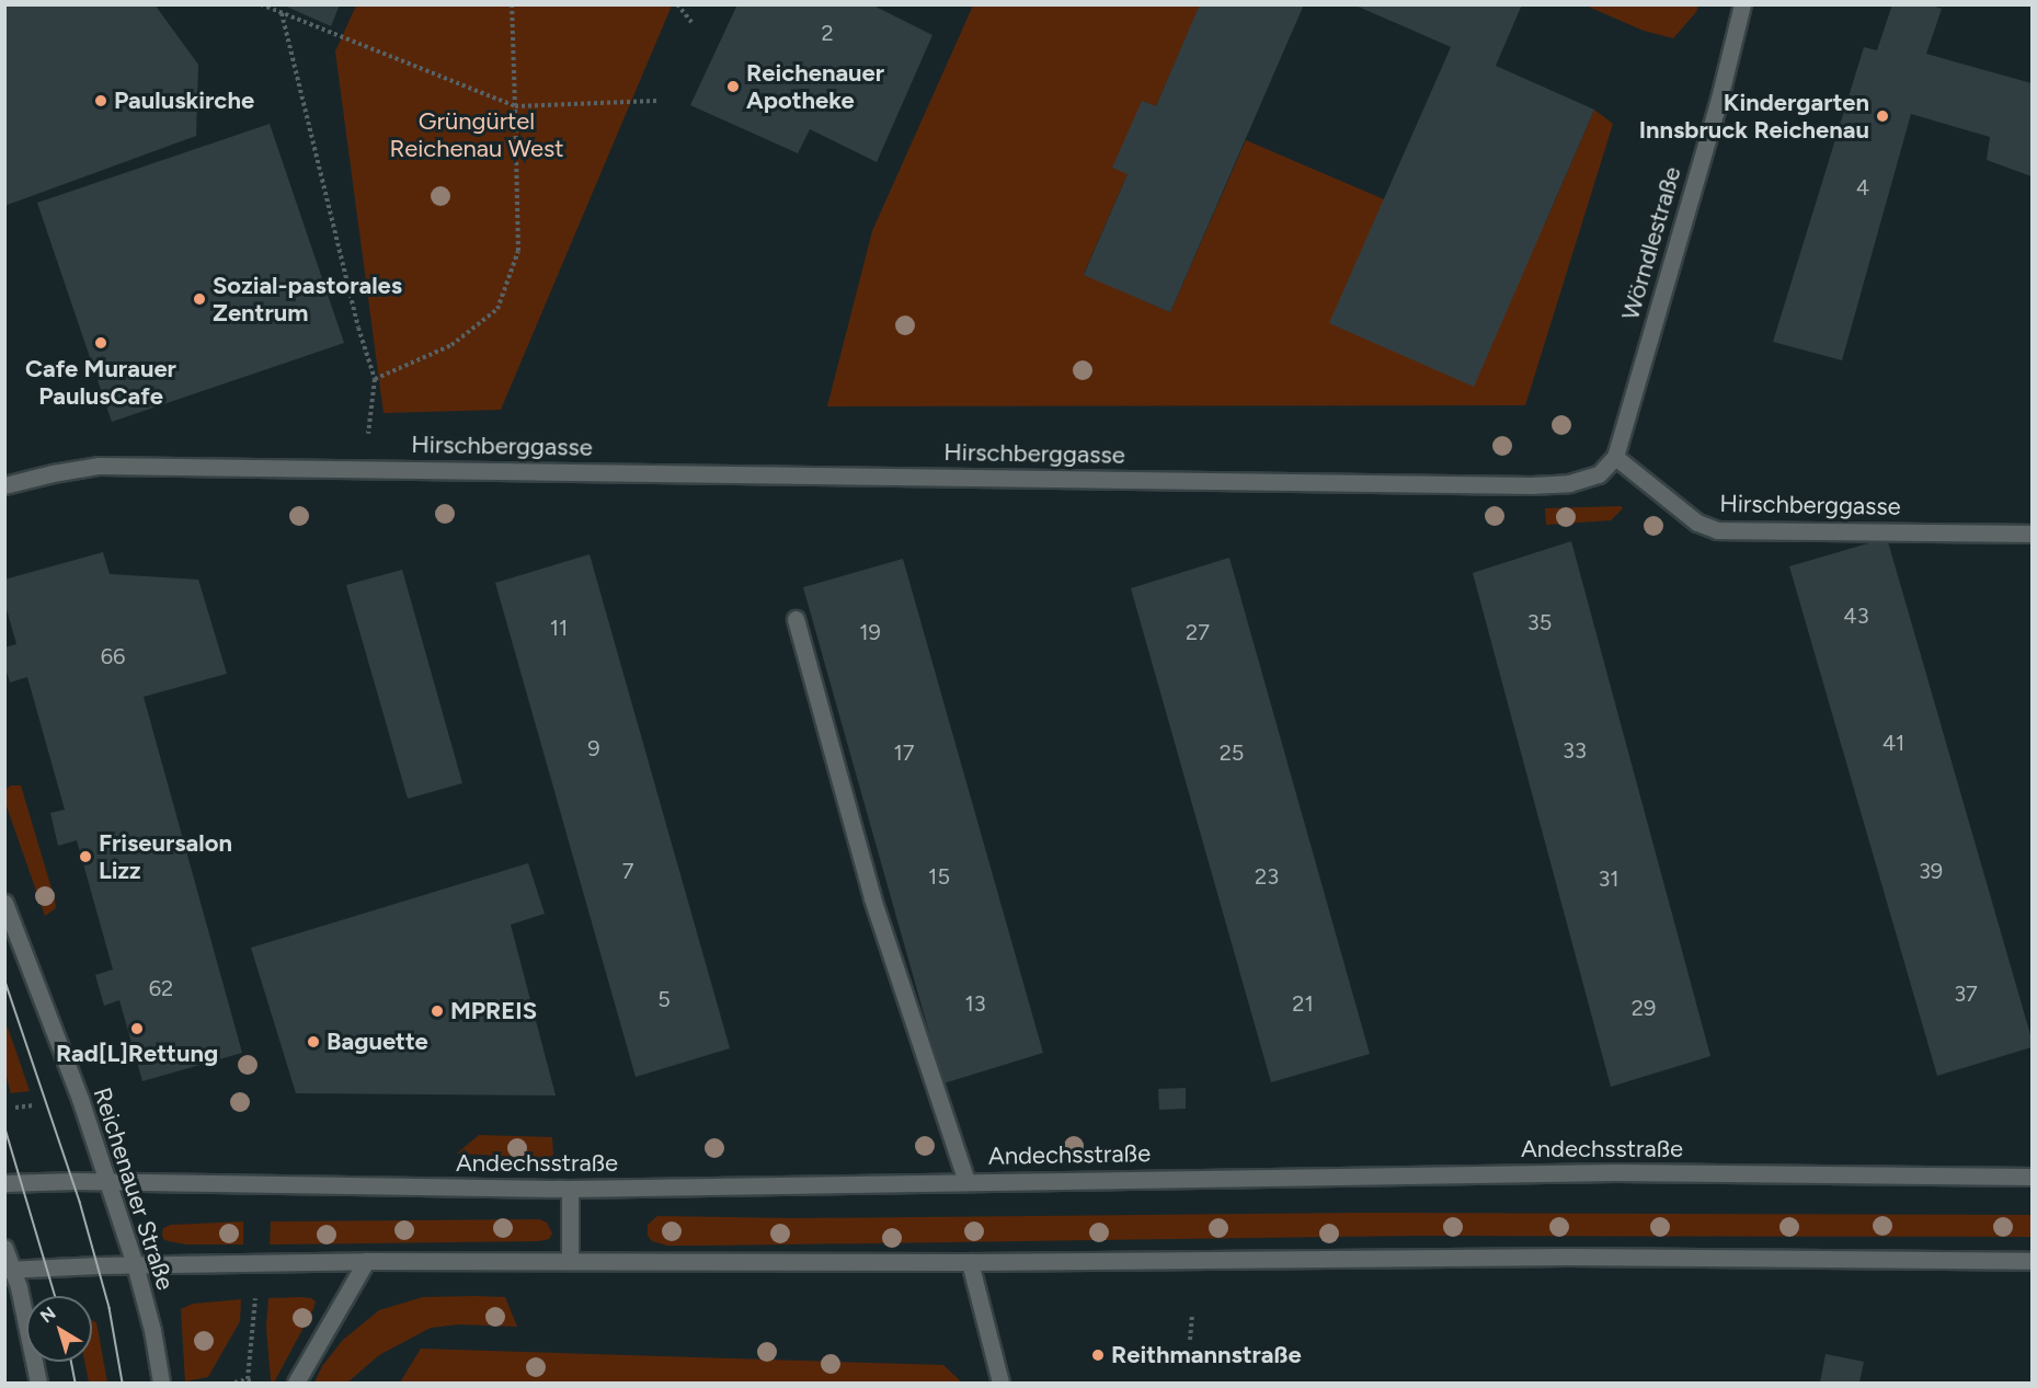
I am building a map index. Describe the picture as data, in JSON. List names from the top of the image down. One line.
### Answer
{"streets":{"street":["Wörndlestraße","Hirschberggasse","Andechsstraße","Reichenauer Straße"]},"crossings":[["Wörndlestraße","Hirschberggasse"],["Andechsstraße","Reichenauer Straße"]],"parks":["Grüngürtel Reichenau West"],"places":["Reichenauer Apotheke","Pauluskirche","Kindergarten Innsbruck Reichenau","Sozial-pastorales Zentrum","Cafe Murauer PaulusCafe","Friseursalon Lizz","MPREIS","Rad[L]Rettung","Baguette","Reithmannstraße"],"house_numbers":["2","4","43","35","11","19","27","66","41","9","33","17","25","7","39","15","23","31","62","37","5","13","21","29"],"north":"top left"}
